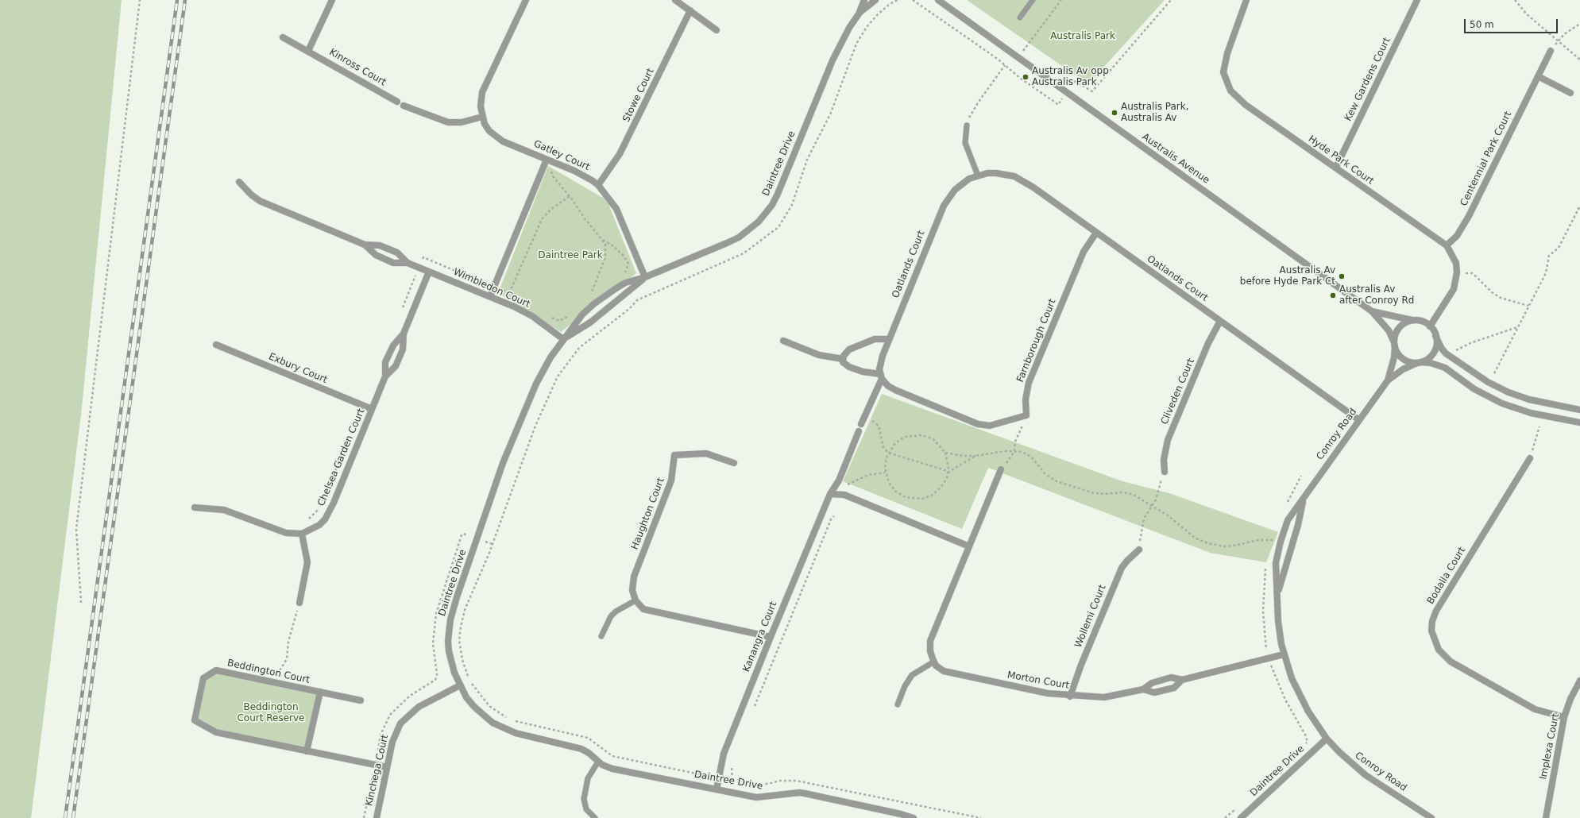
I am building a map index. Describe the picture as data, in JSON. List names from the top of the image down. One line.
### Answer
{"streets":{"street":["Kinross Court","Kew Gardens Court","Stowe Court","Gatley Court","Australis Avenue","Centennial Park Court","Hyde Park Court","Daintree Drive","Oatlands Court","Wimbledon Court","Farnborough Court","Exbury Court","Cliveden Court","Conroy Road","Chelsea Garden Court","Haughton Court","Bodalla Court","Wollemi Court","Kanangra Court","Beddington Court","Morton Court","Implexa Court","Kinchega Court"]},"crossings":[["Kew Gardens Court","Hyde Park Court"],["Stowe Court","Gatley Court"],["Gatley Court","Daintree Drive"],["Australis Avenue","Hyde Park Court"],["Australis Avenue","Conroy Road"],["Centennial Park Court","Hyde Park Court"],["Hyde Park Court","Conroy Road"],["Daintree Drive","Wimbledon Court"],["Daintree Drive","Conroy Road"],["Daintree Drive","Kanangra Court"],["Daintree Drive","Kinchega Court"],["Oatlands Court","Farnborough Court"],["Oatlands Court","Cliveden Court"],["Oatlands Court","Conroy Road"],["Wimbledon Court","Chelsea Garden Court"],["Exbury Court","Chelsea Garden Court"],["Conroy Road","Morton Court"],["Bodalla Court","Implexa Court"],["Wollemi Court","Morton Court"],["Beddington Court","Kinchega Court"]],"parks":["Australis Park","Daintree Park","Beddington Court Reserve"],"places":["Australis Av opp Australis Park","Australis Park, Australis Av","Australis Av before Hyde Park Ct","Australis Av after Conroy Rd"],"scale_bar":"50 m"}
